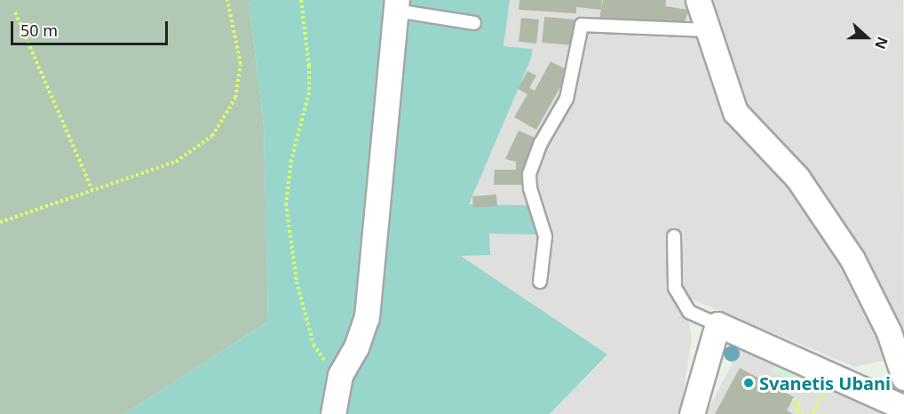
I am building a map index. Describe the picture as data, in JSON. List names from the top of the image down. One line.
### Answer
{"places":["Svanetis Ubani"],"scale_bar":"50 m","north":"right"}
